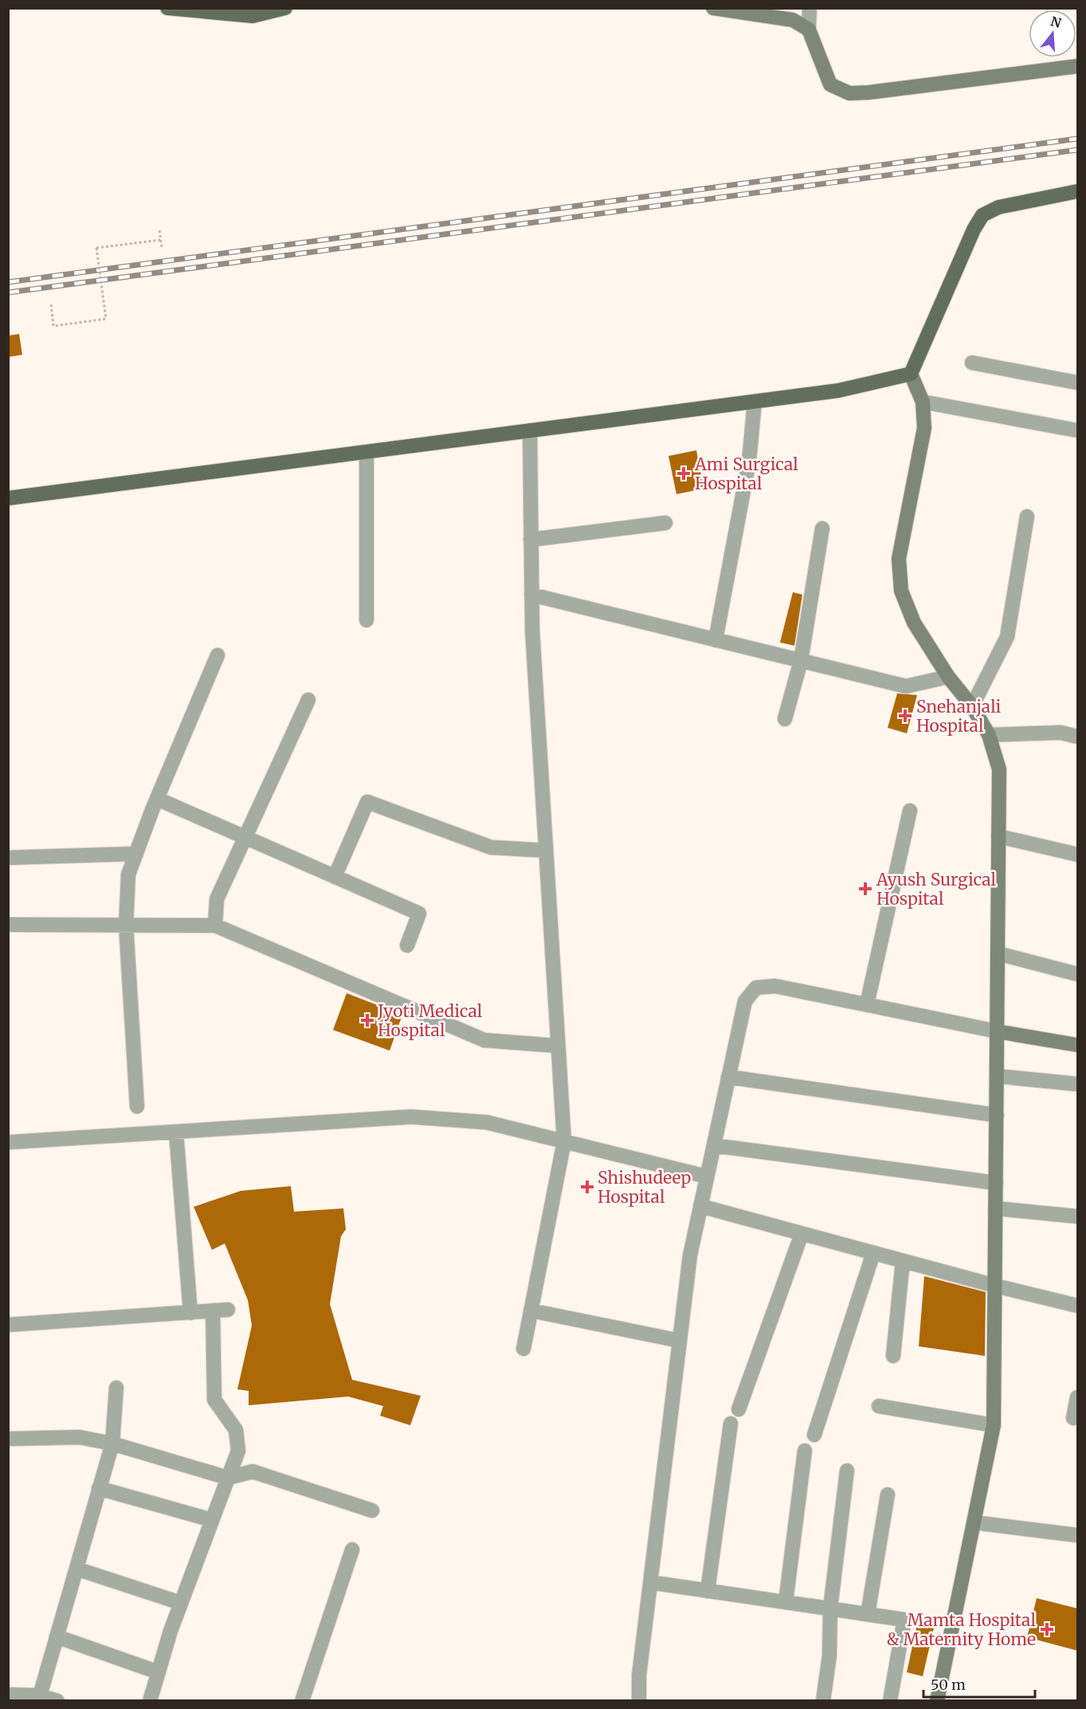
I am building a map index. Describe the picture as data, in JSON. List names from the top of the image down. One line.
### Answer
{"places":{"health":["Ami Surgical Hospital","Snehanjali Hospital","Ayush Surgical Hospital","Jyoti Medical Hospital","Shishudeep Hospital","Mamta Hospital & Maternity Home"]},"scale_bar":"50 m","north":"top"}
